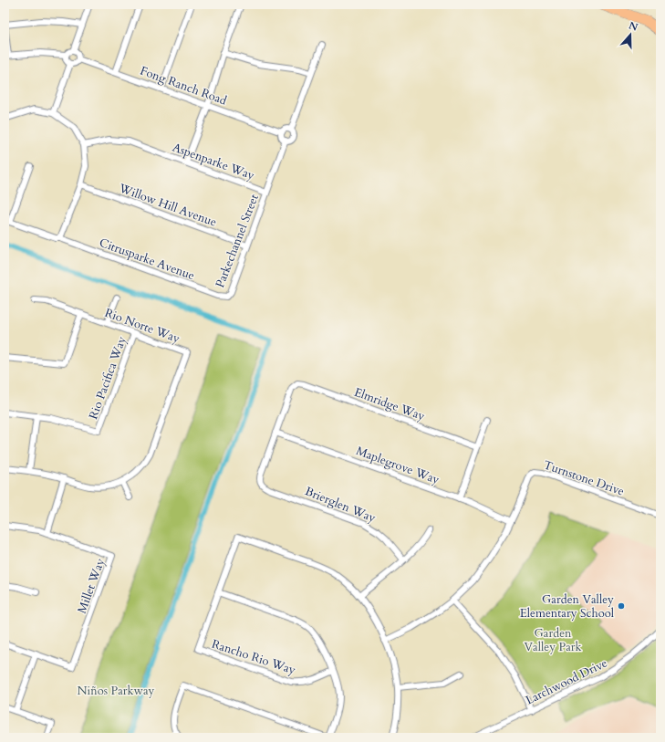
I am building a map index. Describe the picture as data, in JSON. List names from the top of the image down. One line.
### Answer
{"streets":{"street":["Fong Ranch Road","Aspenparke Way","Willow Hill Avenue","Parkechannel Street","Citrusparke Avenue","Rio Norte Way","Rio Pacifica Way","Elmridge Way","Maplegrove Way","Turnstone Drive","Brierglen Way","Millet Way","Rancho Rio Way","Larchwood Drive"]},"crossings":[["Fong Ranch Road","Aspenparke Way"],["Aspenparke Way","Parkechannel Street"],["Willow Hill Avenue","Parkechannel Street"],["Parkechannel Street","Citrusparke Avenue"],["Rio Norte Way","Rio Pacifica Way"],["Elmridge Way","Maplegrove Way"],["Elmridge Way","Brierglen Way"],["Maplegrove Way","Turnstone Drive"],["Maplegrove Way","Brierglen Way"]],"parks":["Garden Valley Park","Niños Parkway"],"places":["Garden Valley Elementary School"],"north":"top"}
